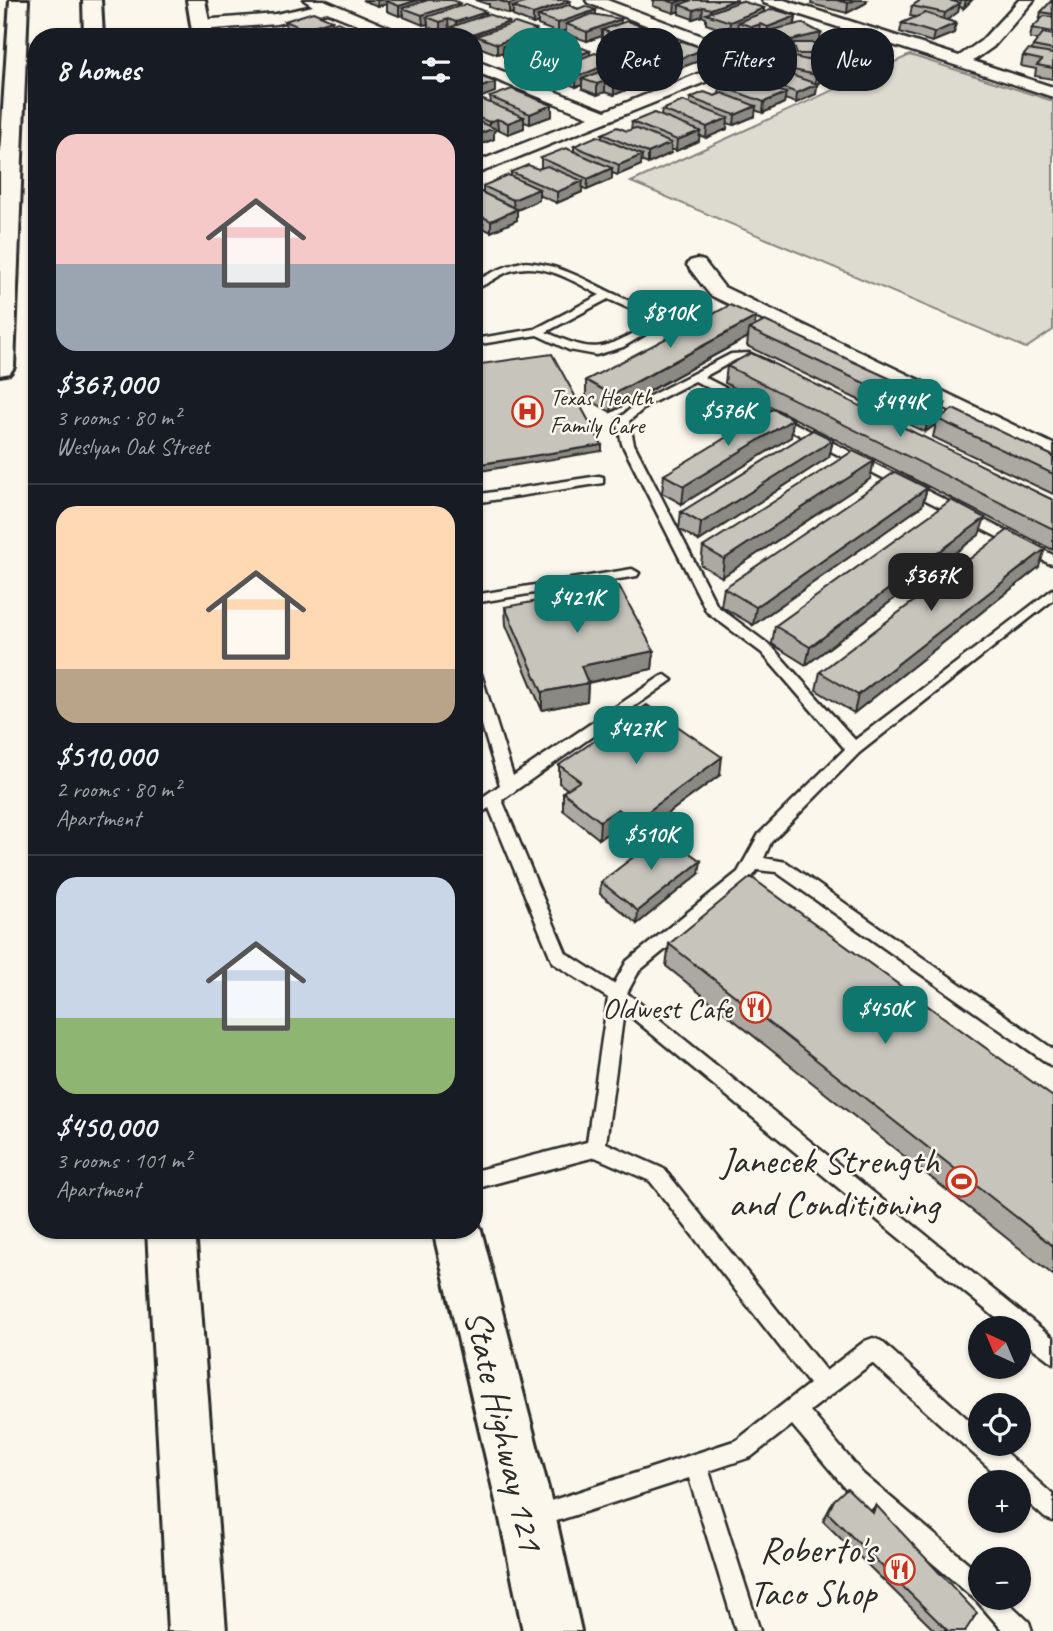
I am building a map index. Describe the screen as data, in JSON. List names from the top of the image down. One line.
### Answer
{"streets":{"main road":["State Highway 121"]},"places":{"hospital":["Texas Health Family Care"],"restaurant":["Oldwest Cafe","Roberto's Taco Shop"],"sports":["Janecek Strength and Conditioning"]},"north":"top left","page":{"chip":["Buy","Rent","Filters","New"],"heading":"8 homes","list":[{"name":"$367,000","note":"3 rooms · 80 m² · Weslyan Oak Street"},{"name":"$510,000","note":"2 rooms · 80 m² · Apartment"},{"name":"$450,000","note":"3 rooms · 101 m² · Apartment"}],"price":["$810K","$494K","$576K","$367K","$421K","$427K","$510K","$450K"],"map_buttons":["+","−"]}}
